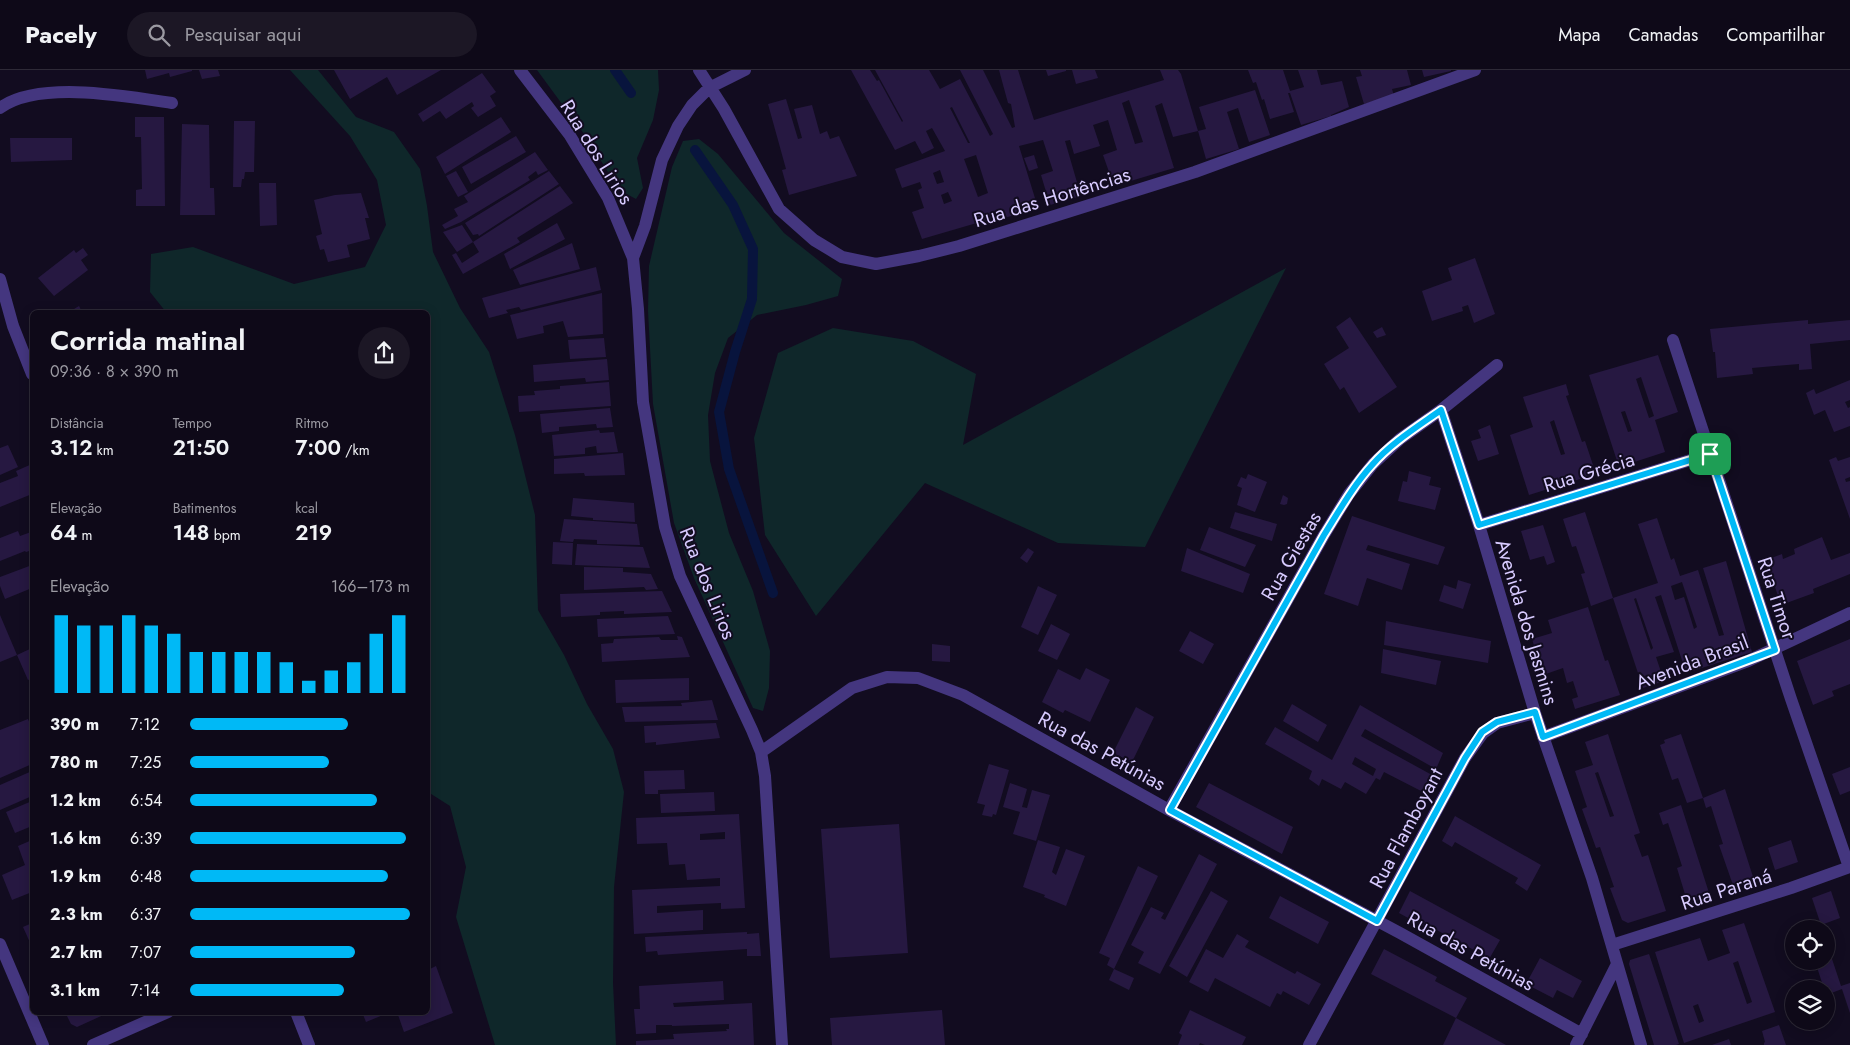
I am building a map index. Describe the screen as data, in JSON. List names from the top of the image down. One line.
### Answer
{"streets":{"street":["Rua dos Lirios","Rua das Hortências","Rua Grécia","Rua Giestas","Rua Timor","Avenida dos Jasmins","Avenida Brasil","Rua das Petúnias","Rua Flamboyant","Rua Paraná"]},"crossings":[["Rua dos Lirios","Rua das Petúnias"],["Rua Grécia","Rua Timor"],["Rua Grécia","Avenida dos Jasmins"],["Rua Giestas","Avenida dos Jasmins"],["Rua Giestas","Rua das Petúnias"],["Rua Timor","Avenida Brasil"],["Rua Timor","Rua Paraná"],["Avenida dos Jasmins","Avenida Brasil"],["Avenida dos Jasmins","Rua Flamboyant"],["Avenida dos Jasmins","Rua Paraná"],["Rua das Petúnias","Rua Flamboyant"]],"page":{"header":"Pacely","search":"Pesquisar aqui","nav":["Mapa","Camadas","Compartilhar"],"heading":["Corrida matinal","09:36 · 8 × 390 m"],"stats":[["Distância","3.12 km"],["Tempo","21:50"],["Ritmo","7:00 /km"],["Elevação","64 m"],["Batimentos","148 bpm"],["kcal","219"]],"chart":["Elevação","166–173 m"],"list":[{"name":"390 m","note":"7:12"},{"name":"780 m","note":"7:25"},{"name":"1.2 km","note":"6:54"},{"name":"1.6 km","note":"6:39"},{"name":"1.9 km","note":"6:48"},{"name":"2.3 km","note":"6:37"},{"name":"2.7 km","note":"7:07"},{"name":"3.1 km","note":"7:14"}]}}
